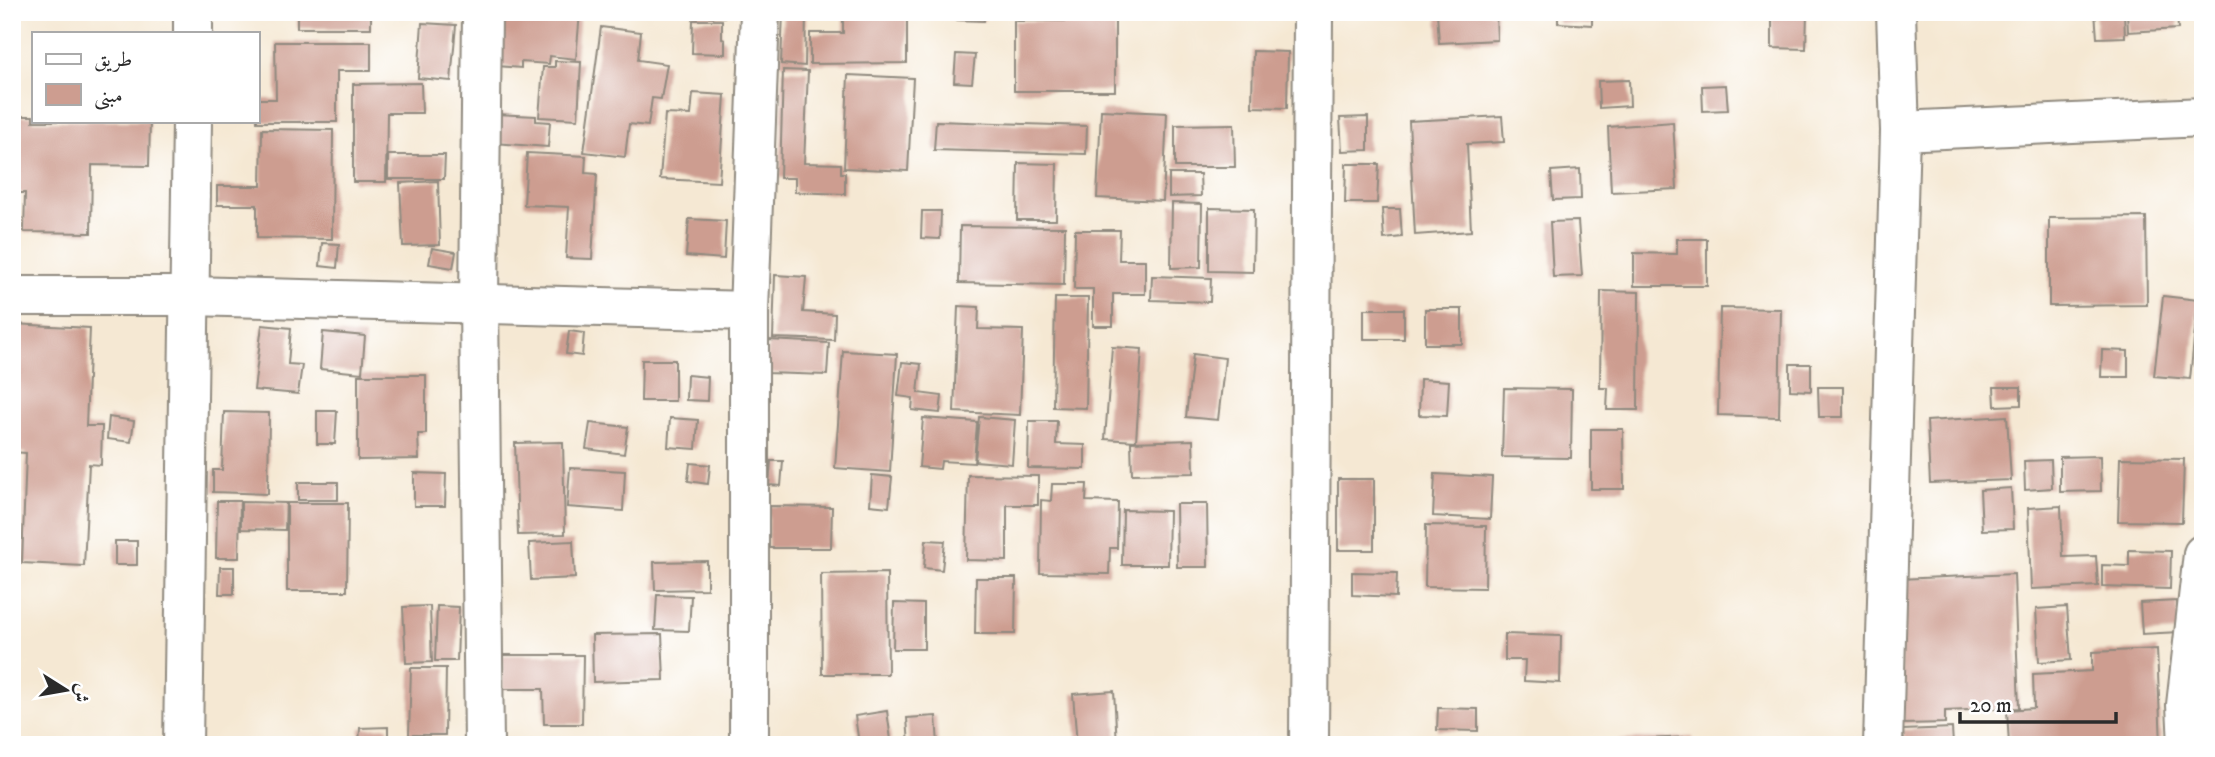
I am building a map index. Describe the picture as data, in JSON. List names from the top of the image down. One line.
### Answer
{"legend":["طريق","مبنى"],"scale_bar":"20 m","north":"right"}
